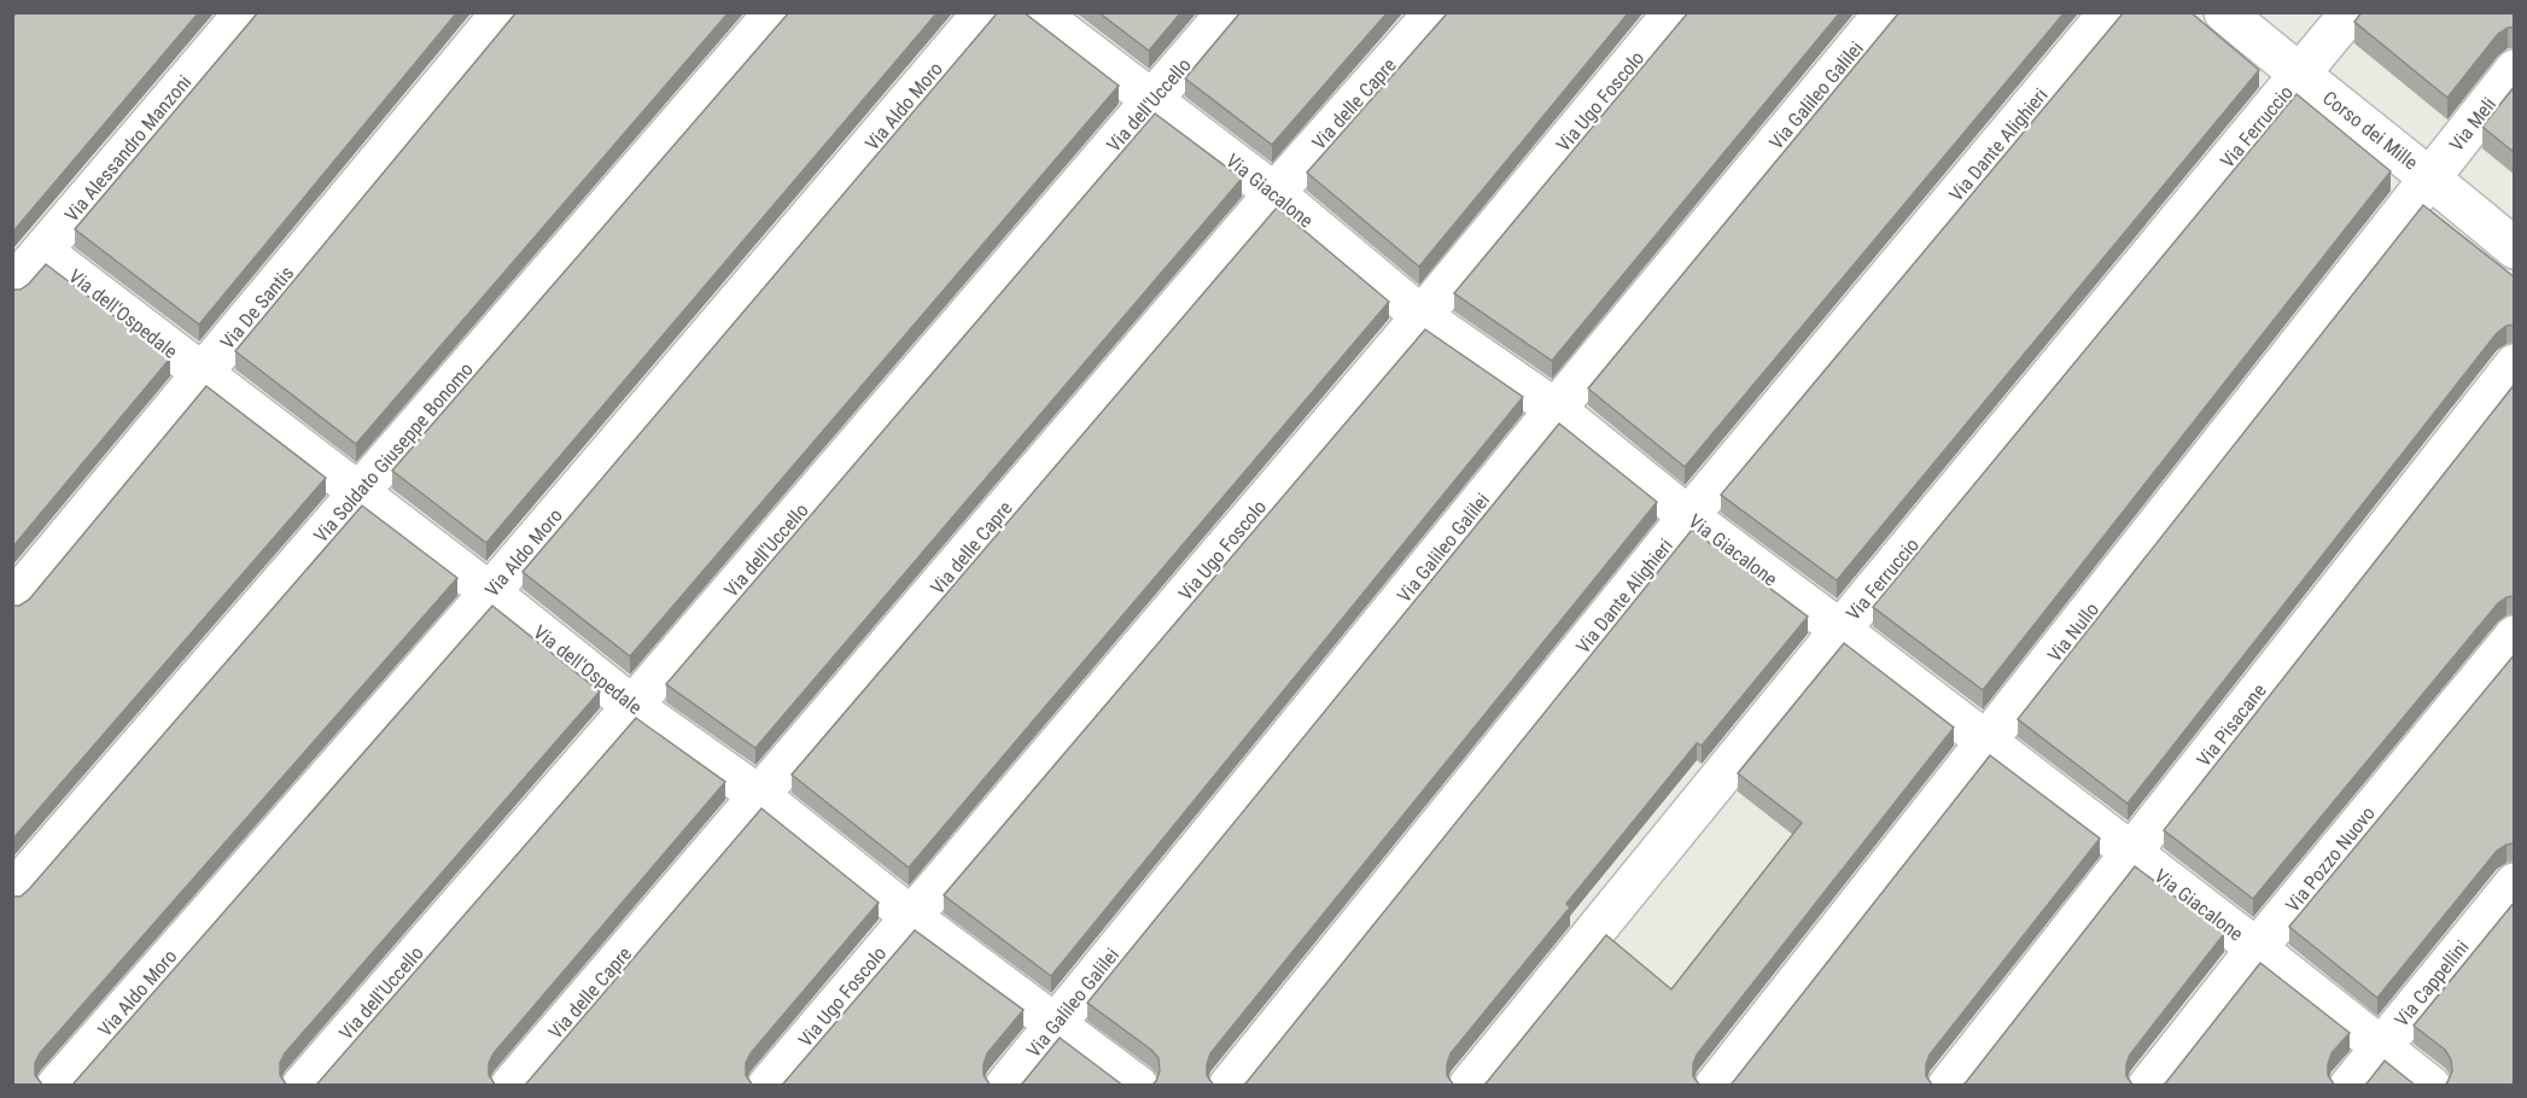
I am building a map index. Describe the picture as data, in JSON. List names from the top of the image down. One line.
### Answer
{"streets":{"street":["Via Galileo Galilei","Via Ugo Foscolo","Via delle Capre","Via dell'Uccello","Via Aldo Moro","Via Meli","Via Ferruccio","Corso dei Mille","Via Dante Alighieri","Via Alessandro Manzoni","Via Giacalone","Via De Santis","Via dell'Ospedale","Via Soldato Giuseppe Bonomo","Via Nullo","Via Pisacane","Via Pozzo Nuovo","Via Cappellini"]},"crossings":[["Via Galileo Galilei","Via Giacalone"],["Via Galileo Galilei","Via dell'Ospedale"],["Via Ugo Foscolo","Via Giacalone"],["Via Ugo Foscolo","Via dell'Ospedale"],["Via delle Capre","Via Giacalone"],["Via delle Capre","Via dell'Ospedale"],["Via dell'Uccello","Via Giacalone"],["Via dell'Uccello","Via dell'Ospedale"],["Via Aldo Moro","Via dell'Ospedale"],["Via Meli","Corso dei Mille"],["Via Meli","Via Nullo"],["Via Ferruccio","Corso dei Mille"],["Via Ferruccio","Via Giacalone"],["Corso dei Mille","Via Nullo"],["Via Dante Alighieri","Via Giacalone"],["Via Alessandro Manzoni","Via dell'Ospedale"],["Via Giacalone","Via Nullo"],["Via Giacalone","Via Pisacane"],["Via Giacalone","Via Pozzo Nuovo"],["Via Giacalone","Via Cappellini"],["Via De Santis","Via dell'Ospedale"],["Via dell'Ospedale","Via Soldato Giuseppe Bonomo"]]}
